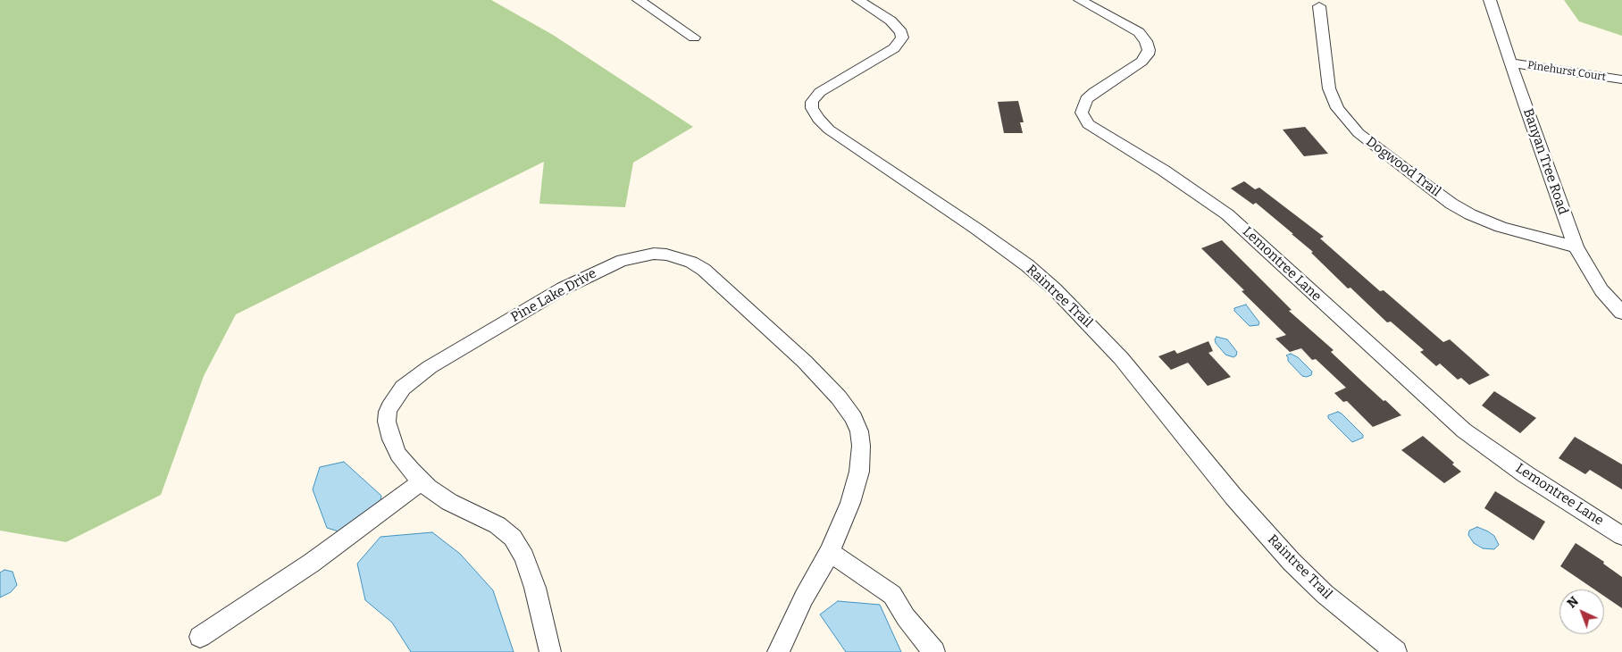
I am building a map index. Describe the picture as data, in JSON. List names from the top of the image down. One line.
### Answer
{"streets":{"street":["Pinehurst Court","Banyan Tree Road","Dogwood Trail","Lemontree Lane","Pine Lake Drive","Raintree Trail"]},"crossings":[["Pinehurst Court","Banyan Tree Road"],["Banyan Tree Road","Dogwood Trail"]],"north":"top left"}
